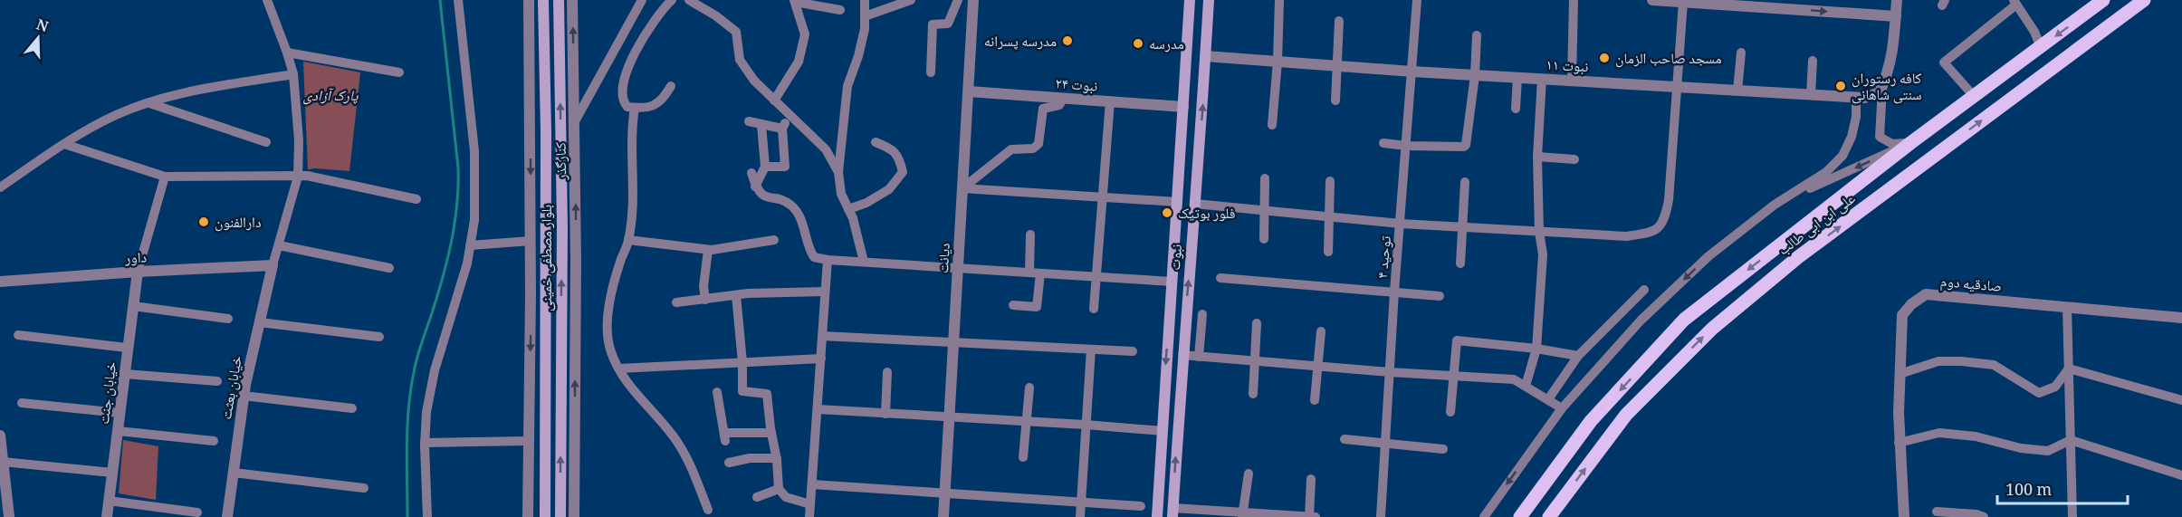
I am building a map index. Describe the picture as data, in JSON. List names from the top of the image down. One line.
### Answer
{"streets":{"main road":["علی ابن ابی طالب","نبوت","بلوار مصطفی خمینی"],"street":["نبوت ۱۱","نبوت ۲۴","کنارگذر","داور","توحید ۴","دیانت","صادقیه دوم","خیابان بعثت","خیابان جنت"]},"crossings":[["نبوت ۱۱","نبوت"],["نبوت ۱۱","توحید ۴"],["نبوت ۲۴","نبوت"],["نبوت ۲۴","دیانت"],["داور","خیابان بعثت"],["داور","خیابان جنت"]],"parks":["پارک آزادی"],"places":["مدرسه پسرانه","مدرسه","مسجد صاحب الزمان","کافه رستوران سنتی شاهانی","فلور بوتیک","دارالفنون"],"scale_bar":"100 m","north":"top"}
